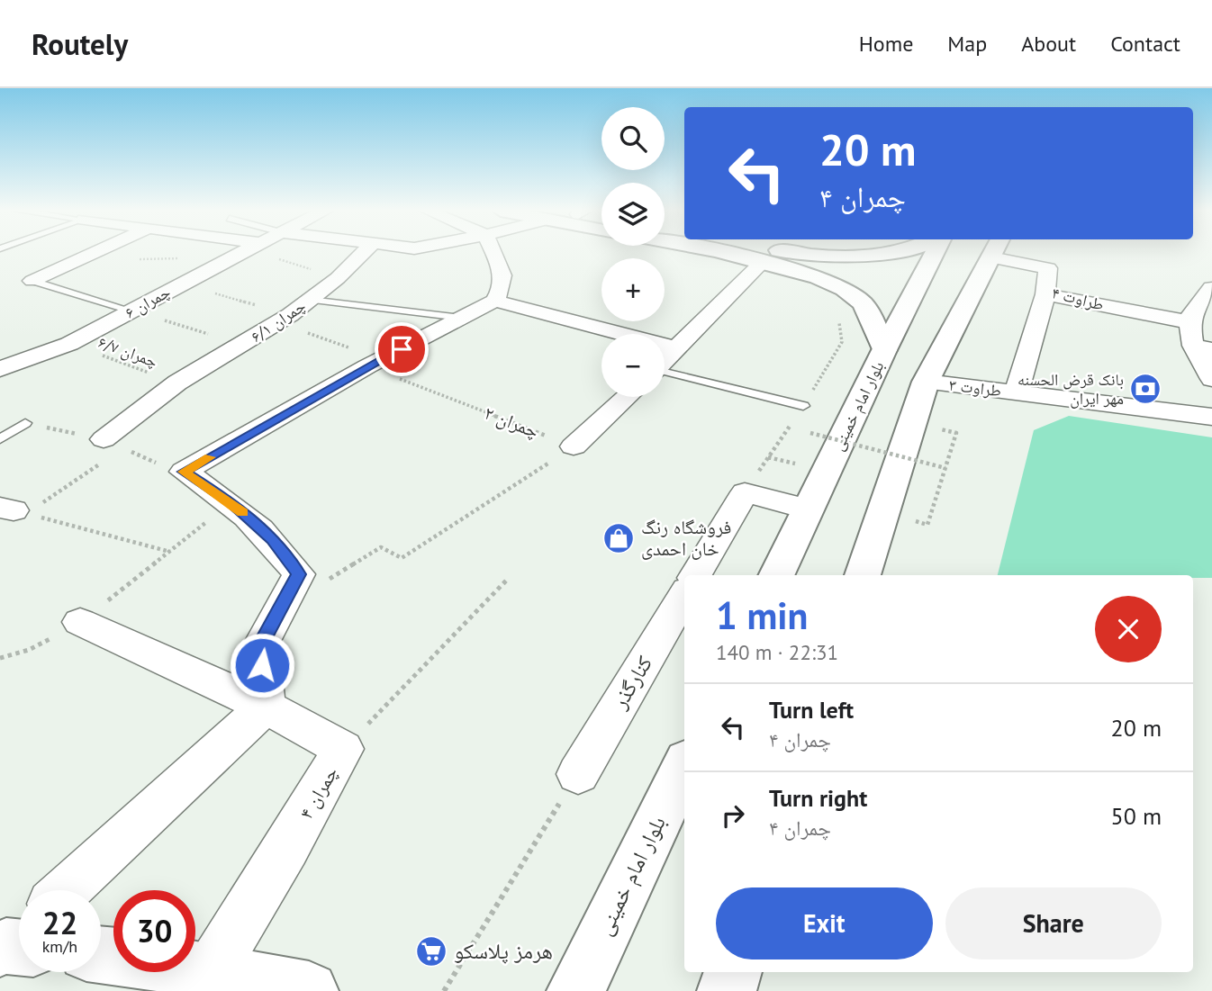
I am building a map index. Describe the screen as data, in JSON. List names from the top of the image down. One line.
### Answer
{"streets":{"main road":["بلوار امام خمینی"],"street":["طراوت ۴","چمران ۶","چمران ۶/۱","طراوت ۳","کنارگذر","چمران ۴"],"path":["چمران ۶/۷","چمران ۲"]},"crossings":[["چمران ۶","چمران ۶/۷"],["چمران ۶","چمران ۲"],["چمران ۶/۱","چمران ۶/۷"],["چمران ۶/۱","چمران ۲"]],"places":{"bank":["بانک قرض الحسنه مهر ایران"],"shop":["فروشگاه رنگ خان احمدی"],"supermarket":["هرمز پلاسکو"]},"page":{"header":"Routely","nav":["Home","Map","About","Contact"],"map_buttons":["+","−"],"turn":["20 m","چمران ۴"],"heading":["1 min","140 m · 22:31"],"list":[{"name":"Turn left","note":"چمران ۴","value":"20 m"},{"name":"Turn right","note":"چمران ۴","value":"50 m"}],"buttons":["Exit","Share"],"speed":"22 km/h","limit":"30"}}
